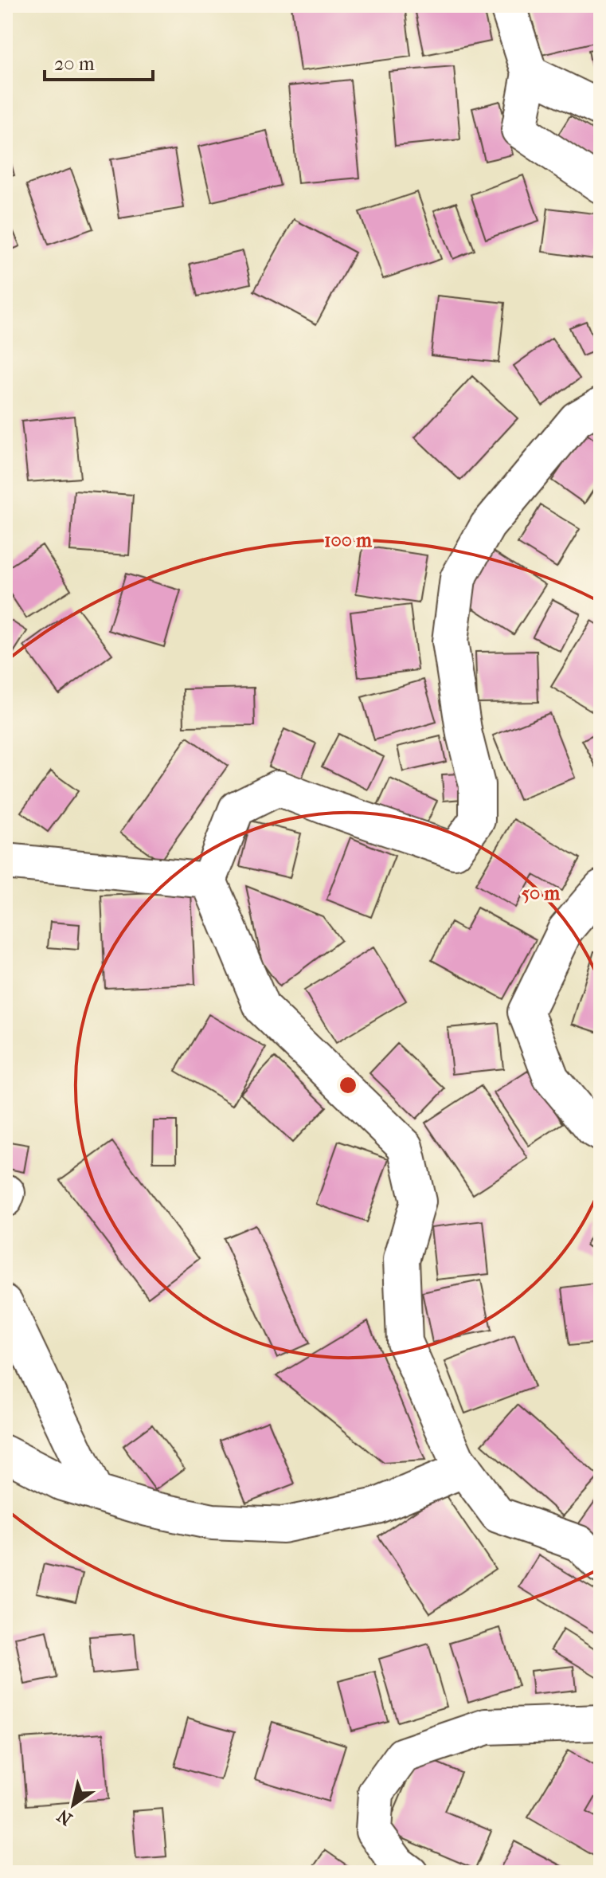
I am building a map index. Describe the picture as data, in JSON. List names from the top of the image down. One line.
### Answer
{"scale_bar":"20 m","north":"bottom left","rings":["100 m","50 m"]}
